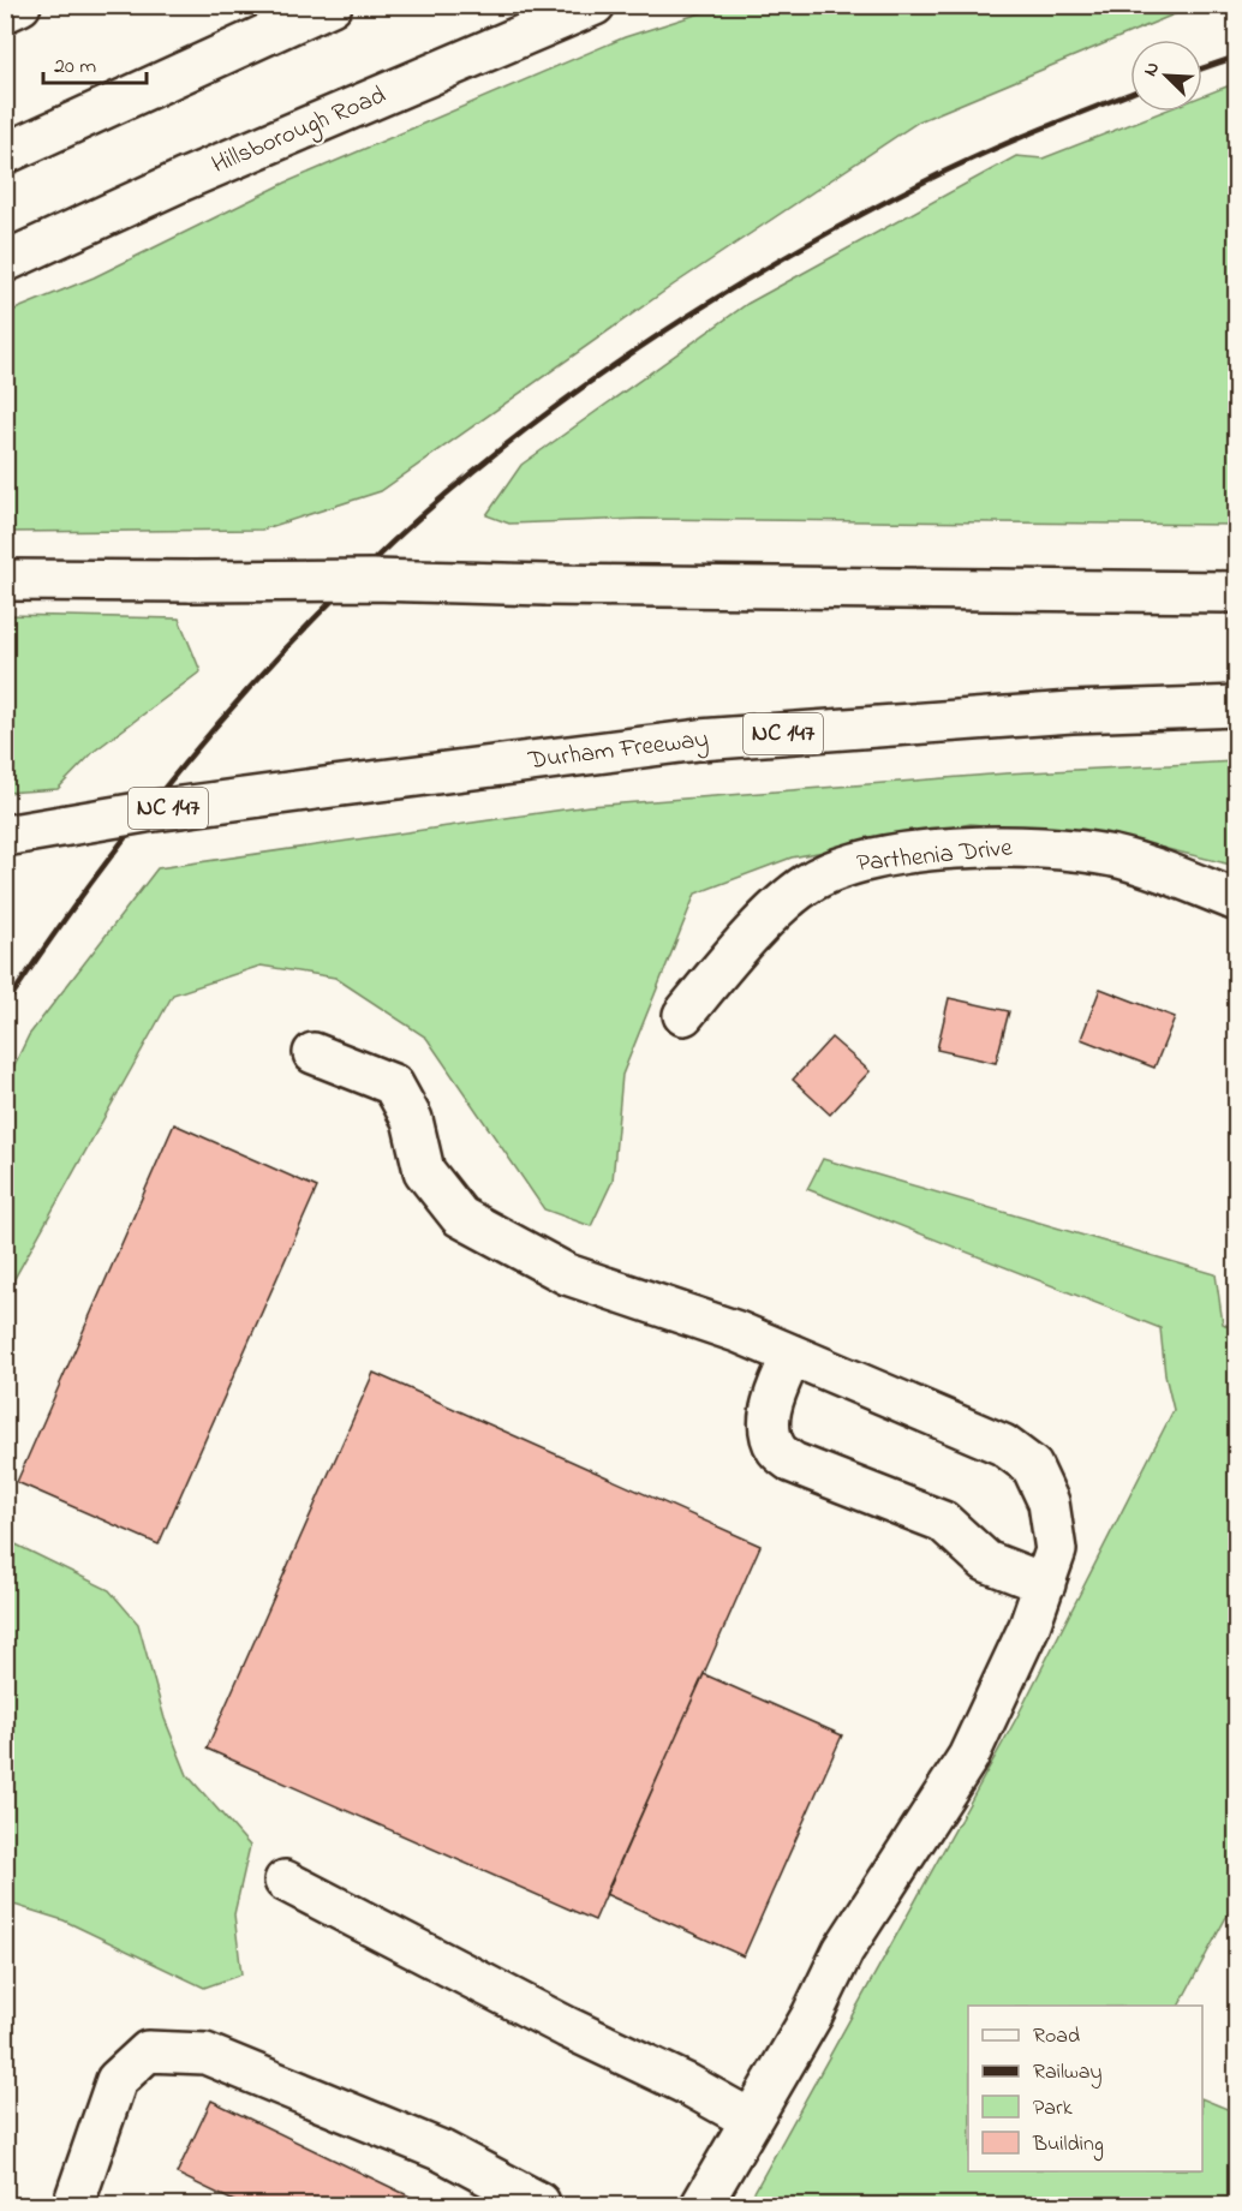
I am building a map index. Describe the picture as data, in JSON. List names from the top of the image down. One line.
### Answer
{"streets":{"main road":["Hillsborough Road","NC 147","Durham Freeway","Parthenia Drive"]},"legend":["Road","Railway","Park","Building"],"scale_bar":"20 m","north":"top left"}
